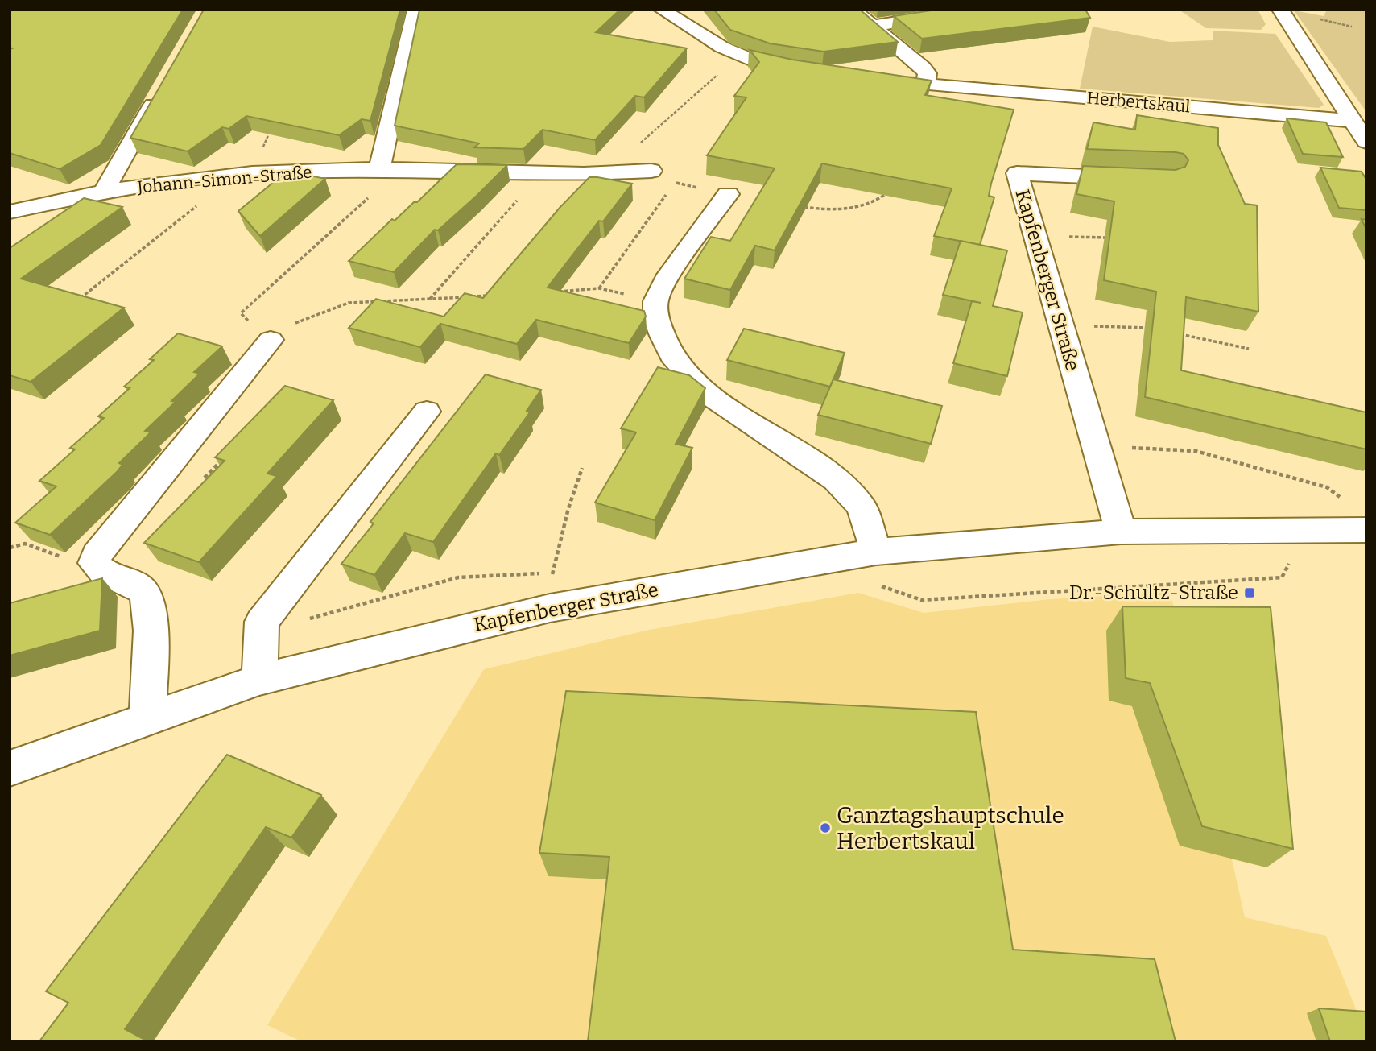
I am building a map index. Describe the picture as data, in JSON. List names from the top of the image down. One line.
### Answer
{"streets":{"street":["Herbertskaul","Johann-Simon-Straße","Kapfenberger Straße"]},"places":{"transit":["Dr.-Schultz-Straße"],"other":["Ganztagshauptschule Herbertskaul"]}}
